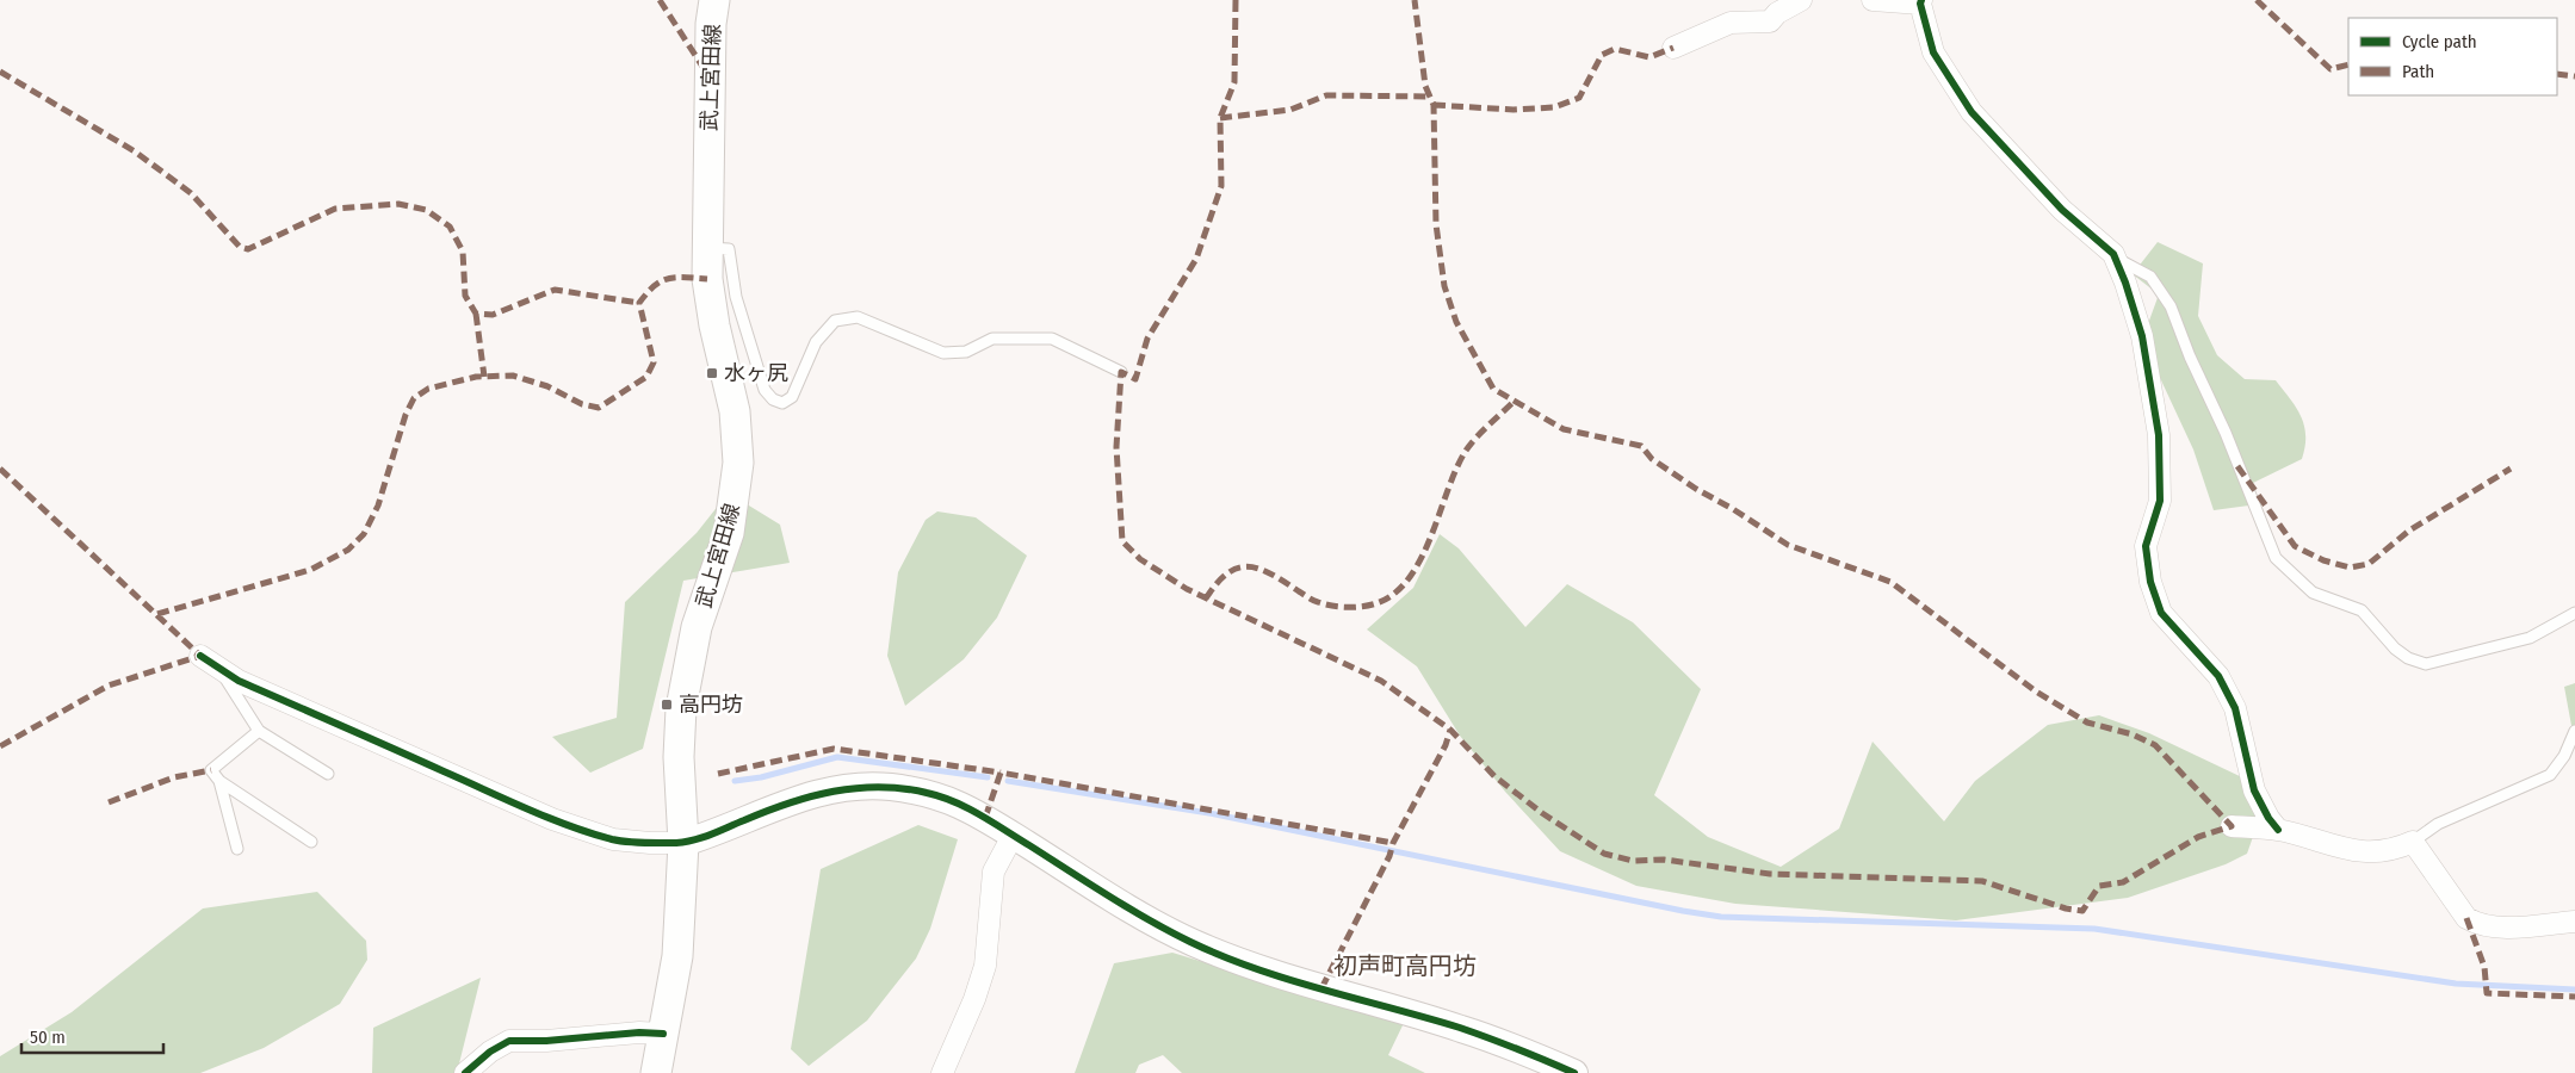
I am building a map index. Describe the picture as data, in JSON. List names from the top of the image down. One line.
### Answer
{"streets":{"main road":["武上宮田線"]},"districts":["初声町高円坊"],"places":{"transit":["水ヶ尻","高円坊"]},"legend":["Cycle path","Path"],"scale_bar":"50 m"}
